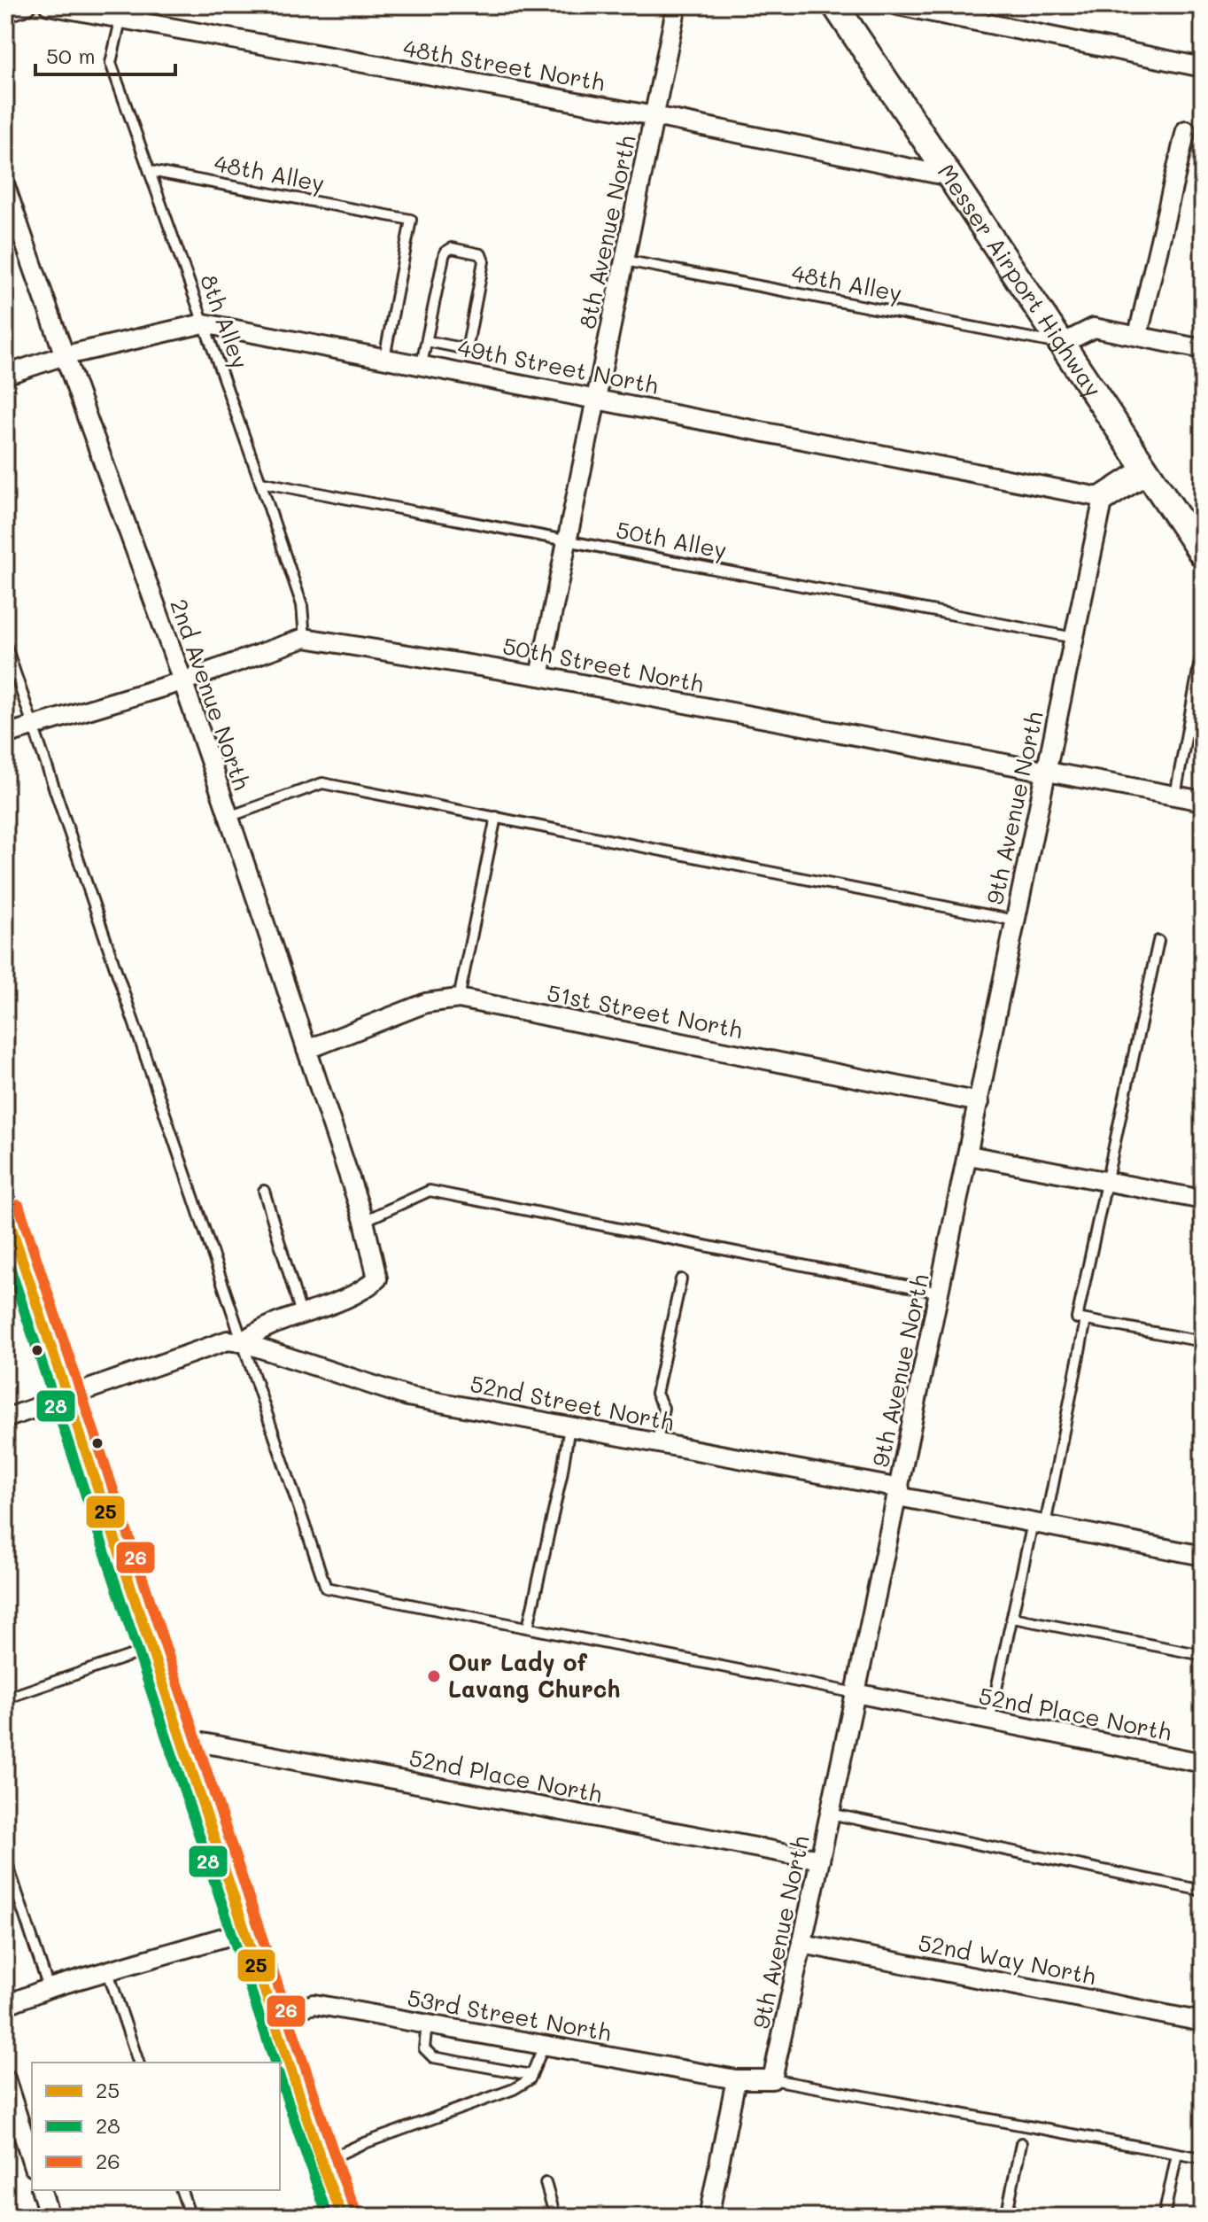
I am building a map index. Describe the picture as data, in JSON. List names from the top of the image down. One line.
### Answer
{"streets":{"main road":["Messer Airport Highway"],"street":["48th Street North","8th Avenue North","49th Street North","50th Street North","2nd Avenue North","9th Avenue North","51st Street North","52nd Street North","52nd Place North","52nd Way North","53rd Street North"],"lane":["48th Alley","8th Alley","50th Alley"]},"crossings":[["48th Street North","8th Avenue North"],["48th Street North","Messer Airport Highway"],["48th Street North","8th Alley"],["48th Alley","8th Avenue North"],["48th Alley","Messer Airport Highway"],["48th Alley","8th Alley"],["48th Alley","49th Street North"],["8th Avenue North","49th Street North"],["8th Avenue North","50th Alley"],["8th Avenue North","50th Street North"],["8th Alley","49th Street North"],["8th Alley","50th Alley"],["8th Alley","50th Street North"],["49th Street North","2nd Avenue North"],["49th Street North","9th Avenue North"],["50th Alley","9th Avenue North"],["50th Street North","2nd Avenue North"],["50th Street North","9th Avenue North"],["2nd Avenue North","51st Street North"],["2nd Avenue North","52nd Street North"],["9th Avenue North","51st Street North"],["9th Avenue North","52nd Street North"],["9th Avenue North","52nd Place North"],["9th Avenue North","52nd Way North"]],"places":["Our Lady of Lavang Church"],"lines":["transit line 26","transit line 25","transit line 28"],"legend":["25","28","26"],"scale_bar":"50 m"}
